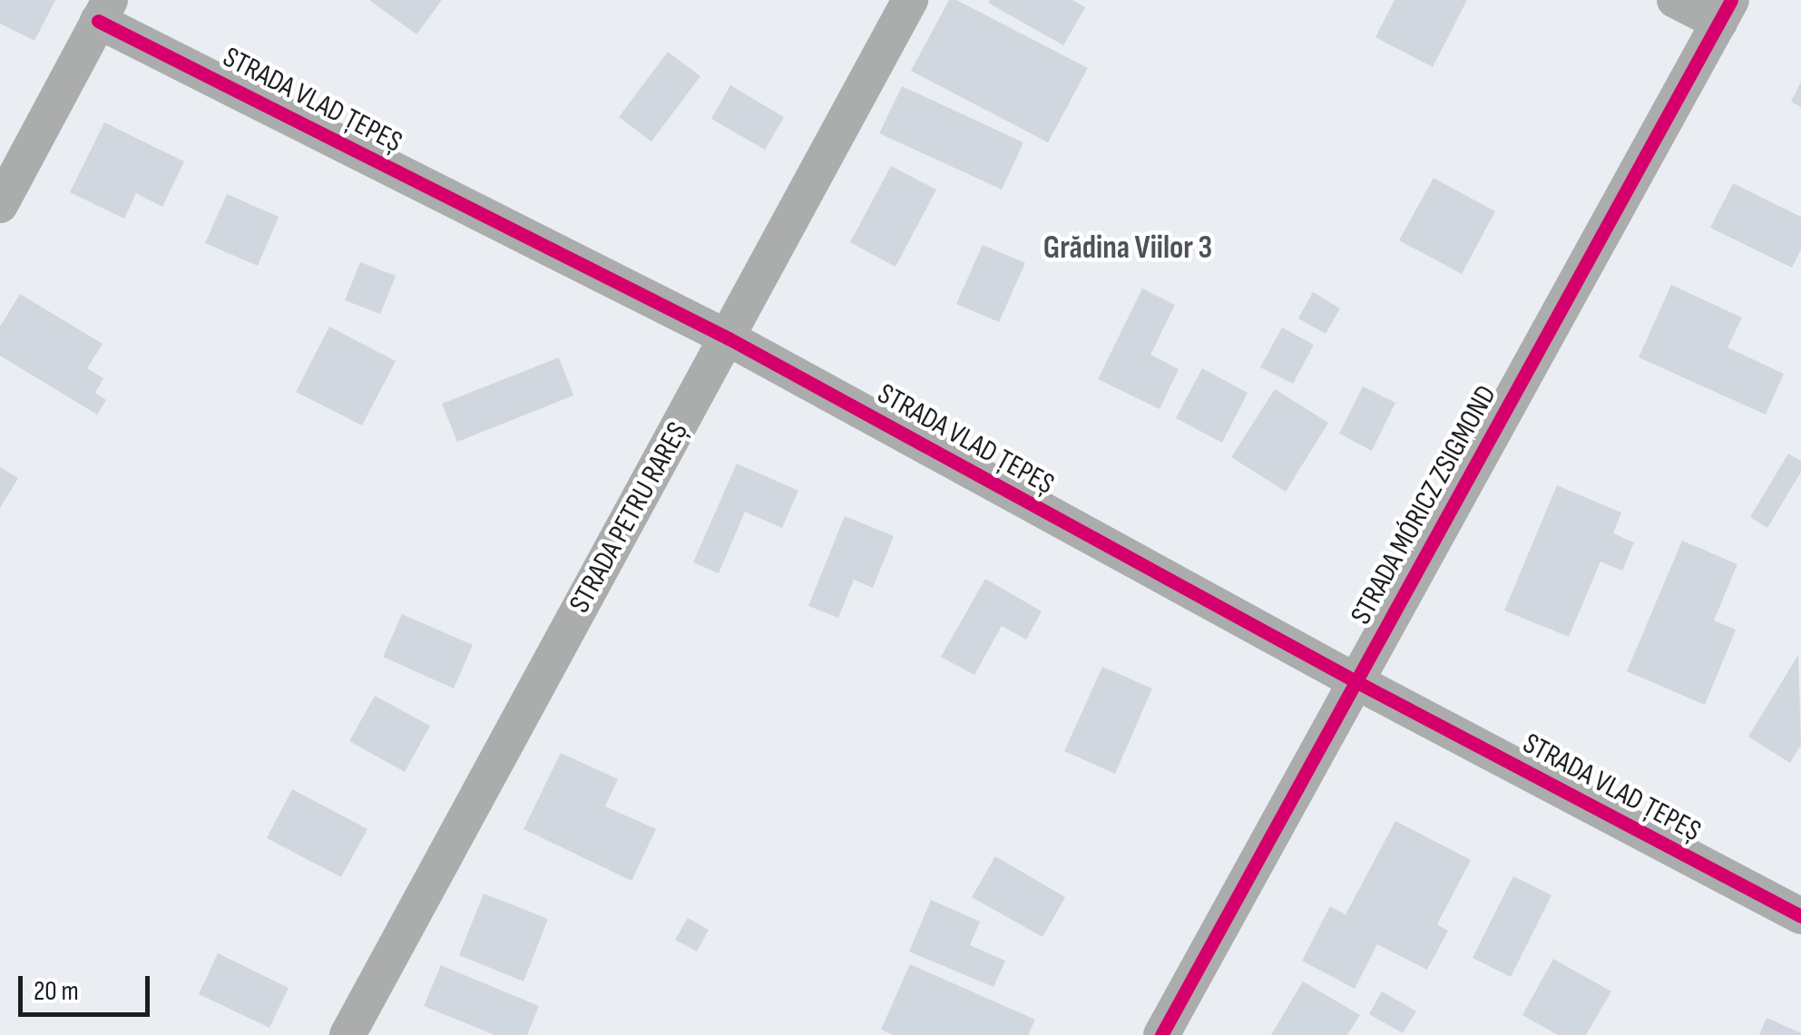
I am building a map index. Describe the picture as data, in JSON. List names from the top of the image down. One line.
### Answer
{"streets":{"street":["STRADA VLAD ȚEPEȘ","STRADA MÓRICZ ZSIGMOND","STRADA PETRU RAREȘ"]},"crossings":[["STRADA VLAD ȚEPEȘ","STRADA MÓRICZ ZSIGMOND"],["STRADA VLAD ȚEPEȘ","STRADA PETRU RAREȘ"]],"districts":["Grădina Viilor 3"],"scale_bar":"20 m"}
